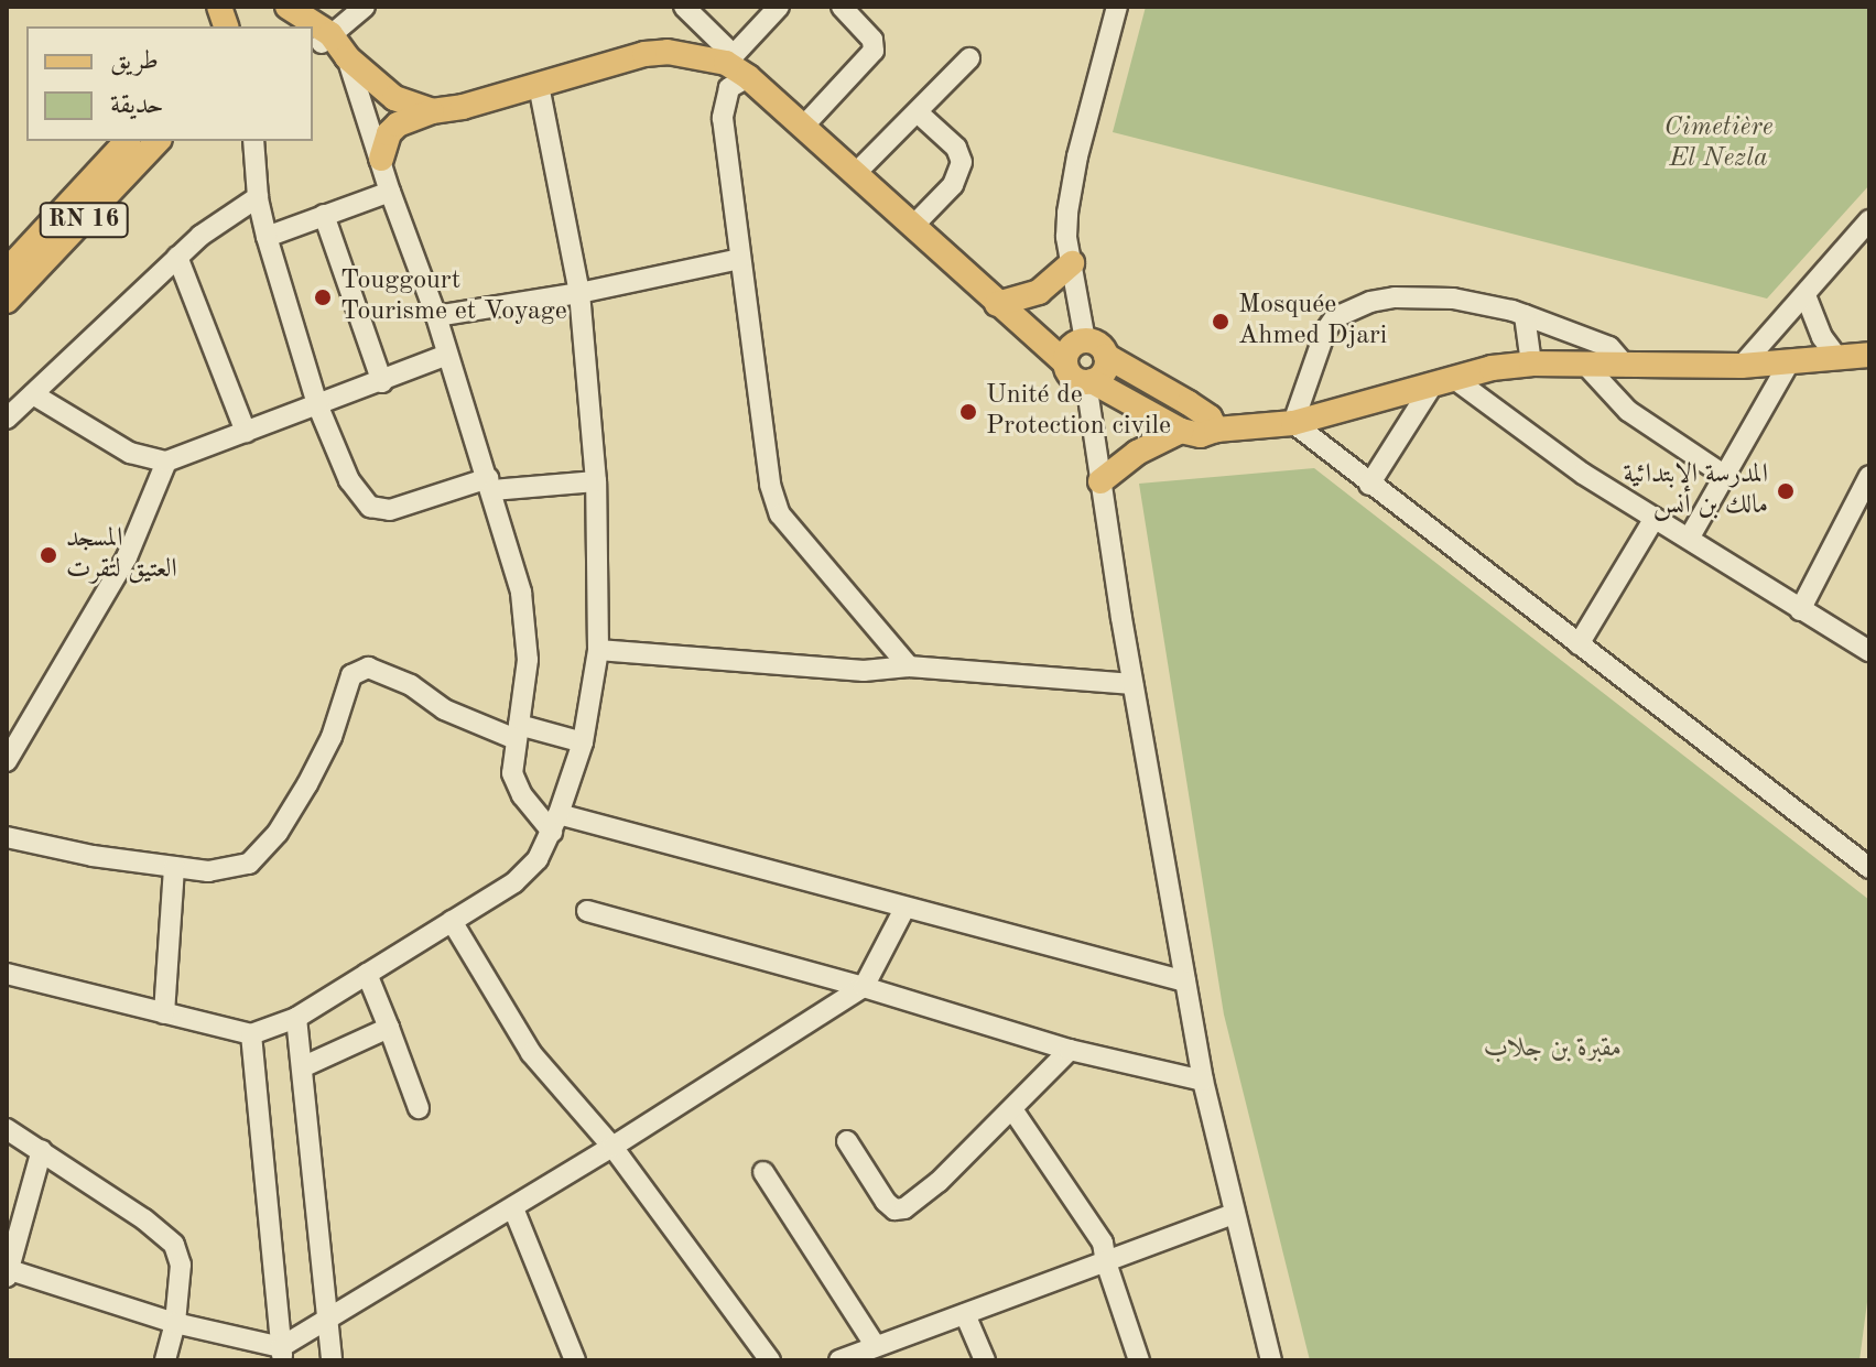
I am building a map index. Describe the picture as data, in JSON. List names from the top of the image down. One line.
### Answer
{"streets":{"main road":["RN 16"]},"parks":["Cimetière El Nezla","مقبرة بن جلاب"],"places":["Touggourt Tourisme et Voyage","Mosquée Ahmed Djari","Unité de Protection civile","المدرسة الابتدائية مالك بن أنس","المسجد العتيق لتقرت"],"legend":["طريق","حديقة"]}
